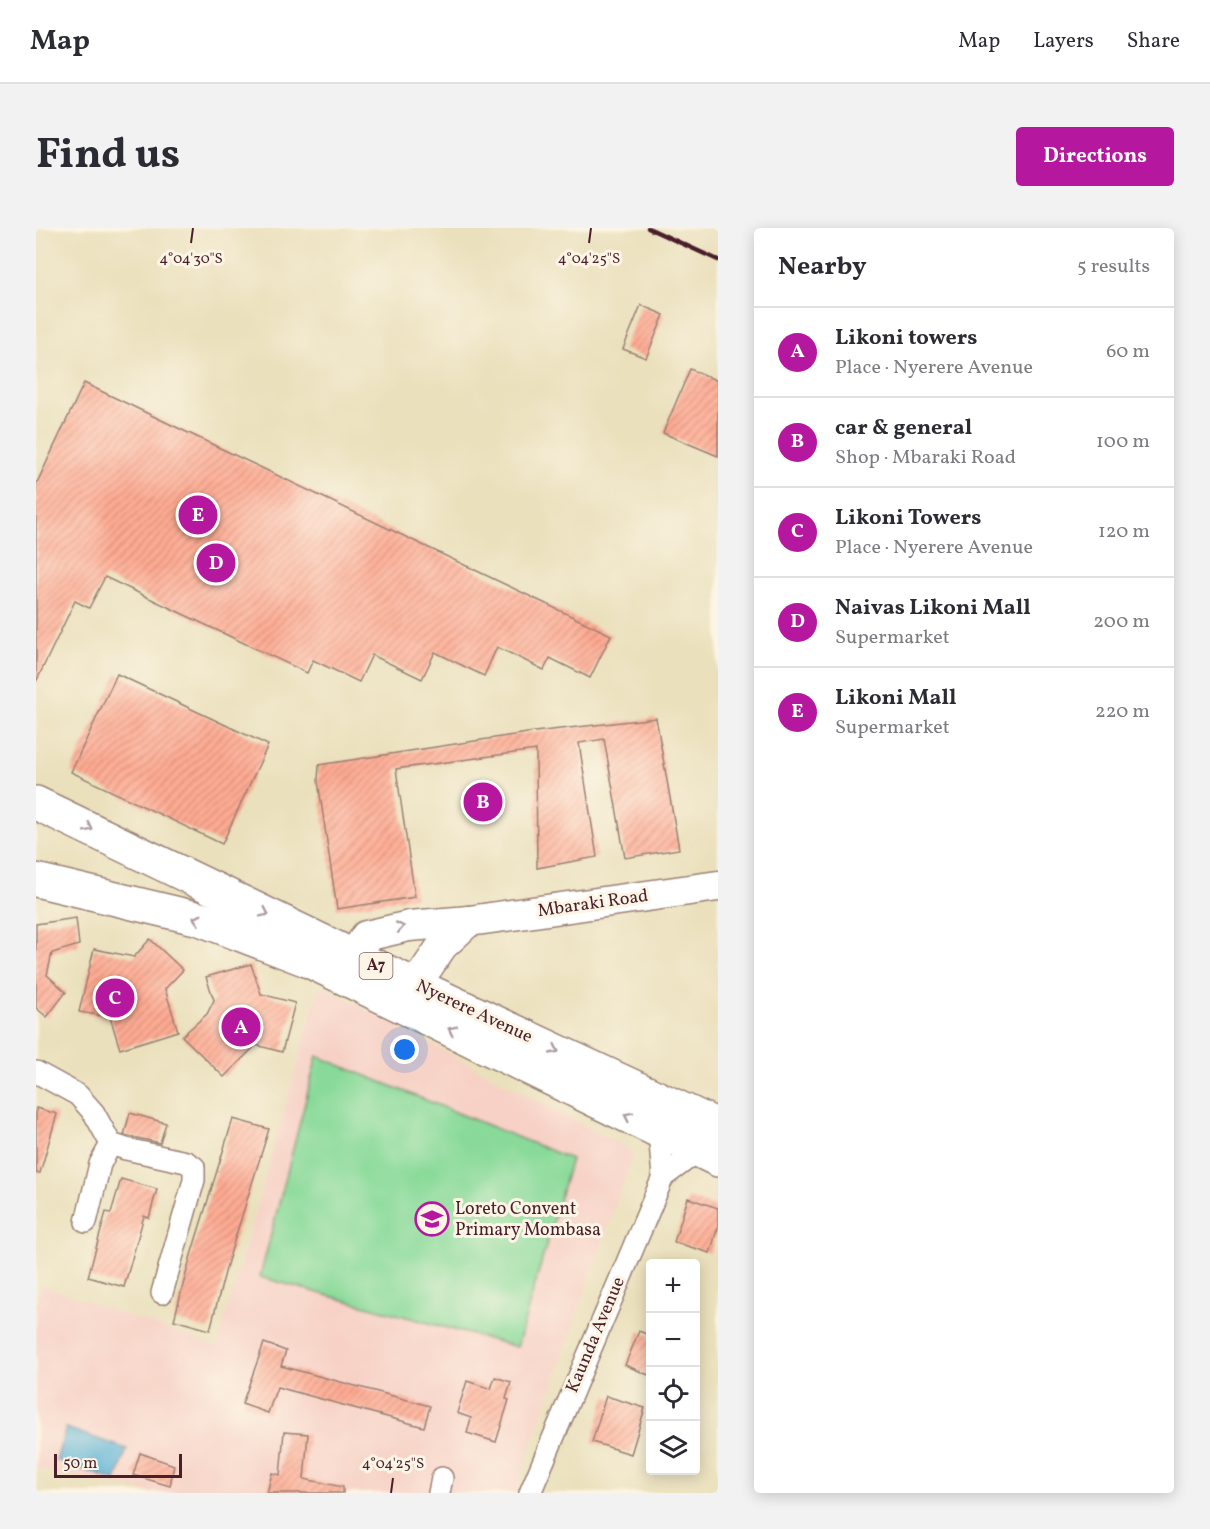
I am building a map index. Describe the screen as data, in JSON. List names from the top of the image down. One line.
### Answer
{"streets":{"highway":["A7","Nyerere Avenue"],"main road":["Mbaraki Road"],"street":["Kaunda Avenue"]},"crossings":[["Mbaraki Road","Nyerere Avenue"],["Nyerere Avenue","Kaunda Avenue"]],"places":{"school or university":["Loreto Convent Primary Mombasa"]},"scale_bar":"50 m","page":{"header":"Map","nav":["Map","Layers","Share"],"title":"Find us","buttons":"Directions","heading":["Nearby","5 results"],"list":[{"mark":"A","name":"Likoni towers","note":"Place · Nyerere Avenue","value":"60 m"},{"mark":"B","name":"car & general","note":"Shop · Mbaraki Road","value":"100 m"},{"mark":"C","name":"Likoni Towers","note":"Place · Nyerere Avenue","value":"120 m"},{"mark":"D","name":"Naivas Likoni Mall","note":"Supermarket","value":"200 m"},{"mark":"E","name":"Likoni Mall","note":"Supermarket","value":"220 m"}],"pins":["E","D","B","C","A"],"map_buttons":["+","−"],"scale":"50 m"},"coordinates":["4°04'30\"S","4°04'25\"S"]}
